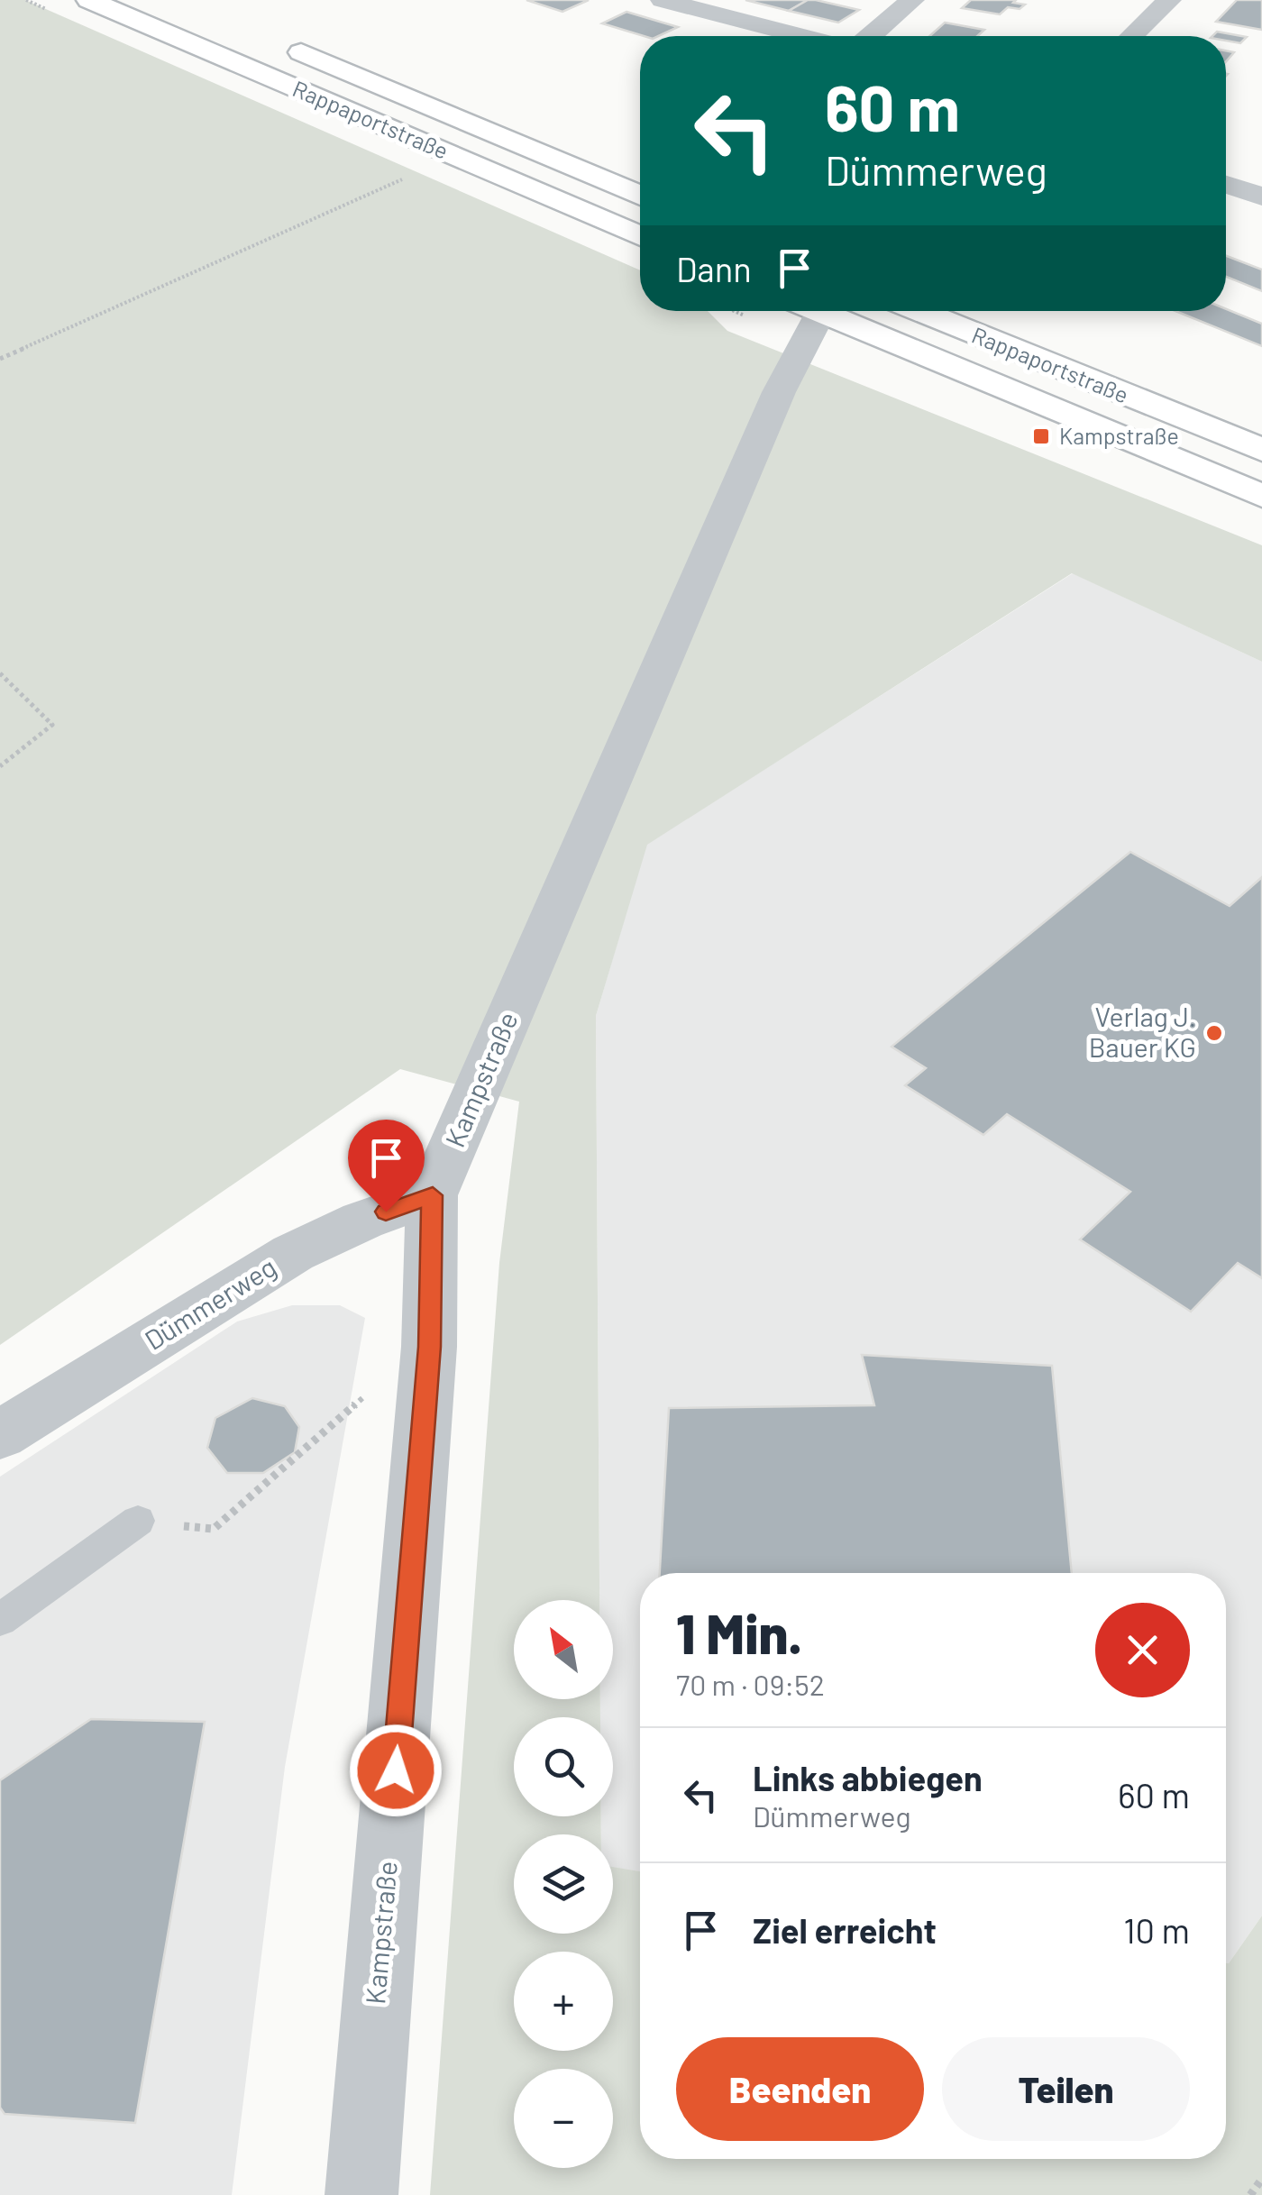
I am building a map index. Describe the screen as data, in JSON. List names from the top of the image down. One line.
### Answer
{"streets":{"main road":["Rappaportstraße"],"street":["Kampstraße","Dümmerweg"]},"crossings":[["Kampstraße","Dümmerweg"]],"places":{"transit":["Kampstraße"],"other":["Verlag J. Bauer KG"]},"north":"top left","page":{"turn":["60 m","Dümmerweg"],"then":"Dann","heading":["1 Min.","70 m · 09:52"],"map_buttons":["+","−"],"list":[{"name":"Links abbiegen","note":"Dümmerweg","value":"60 m"},{"name":"Ziel erreicht","value":"10 m"}],"buttons":["Beenden","Teilen"]}}
